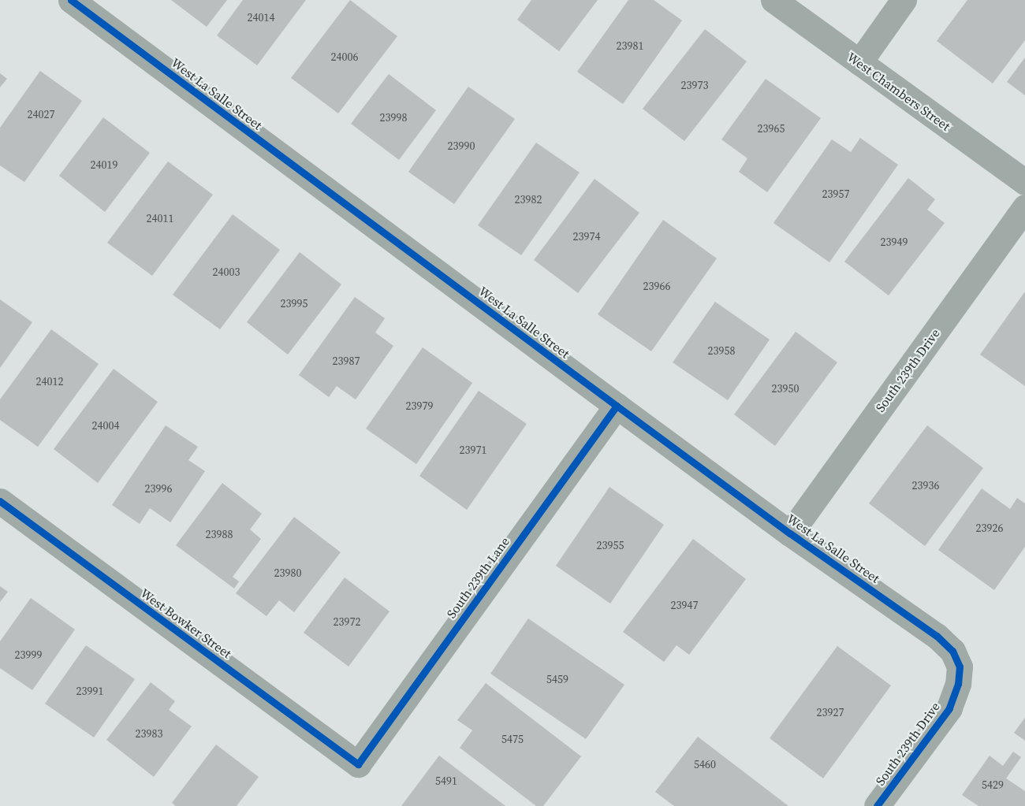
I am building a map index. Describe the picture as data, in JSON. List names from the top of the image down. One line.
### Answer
{"streets":{"street":["West Chambers Street","West La Salle Street","South 239th Drive","South 239th Lane","West Bowker Street"]},"crossings":[["West La Salle Street","South 239th Drive"],["West La Salle Street","South 239th Lane"],["South 239th Lane","West Bowker Street"]],"house_numbers":["24014","23981","24006","23973","24027","23998","23965","23990","24019","23957","23982","24011","23974","23949","24003","23966","23995","23958","23987","24012","23950","23979","24004","23971","23936","23996","23926","23988","23955","23980","23947","23972","23999","5459","23991","23927","23983","5475","5460","5491","5429"]}
